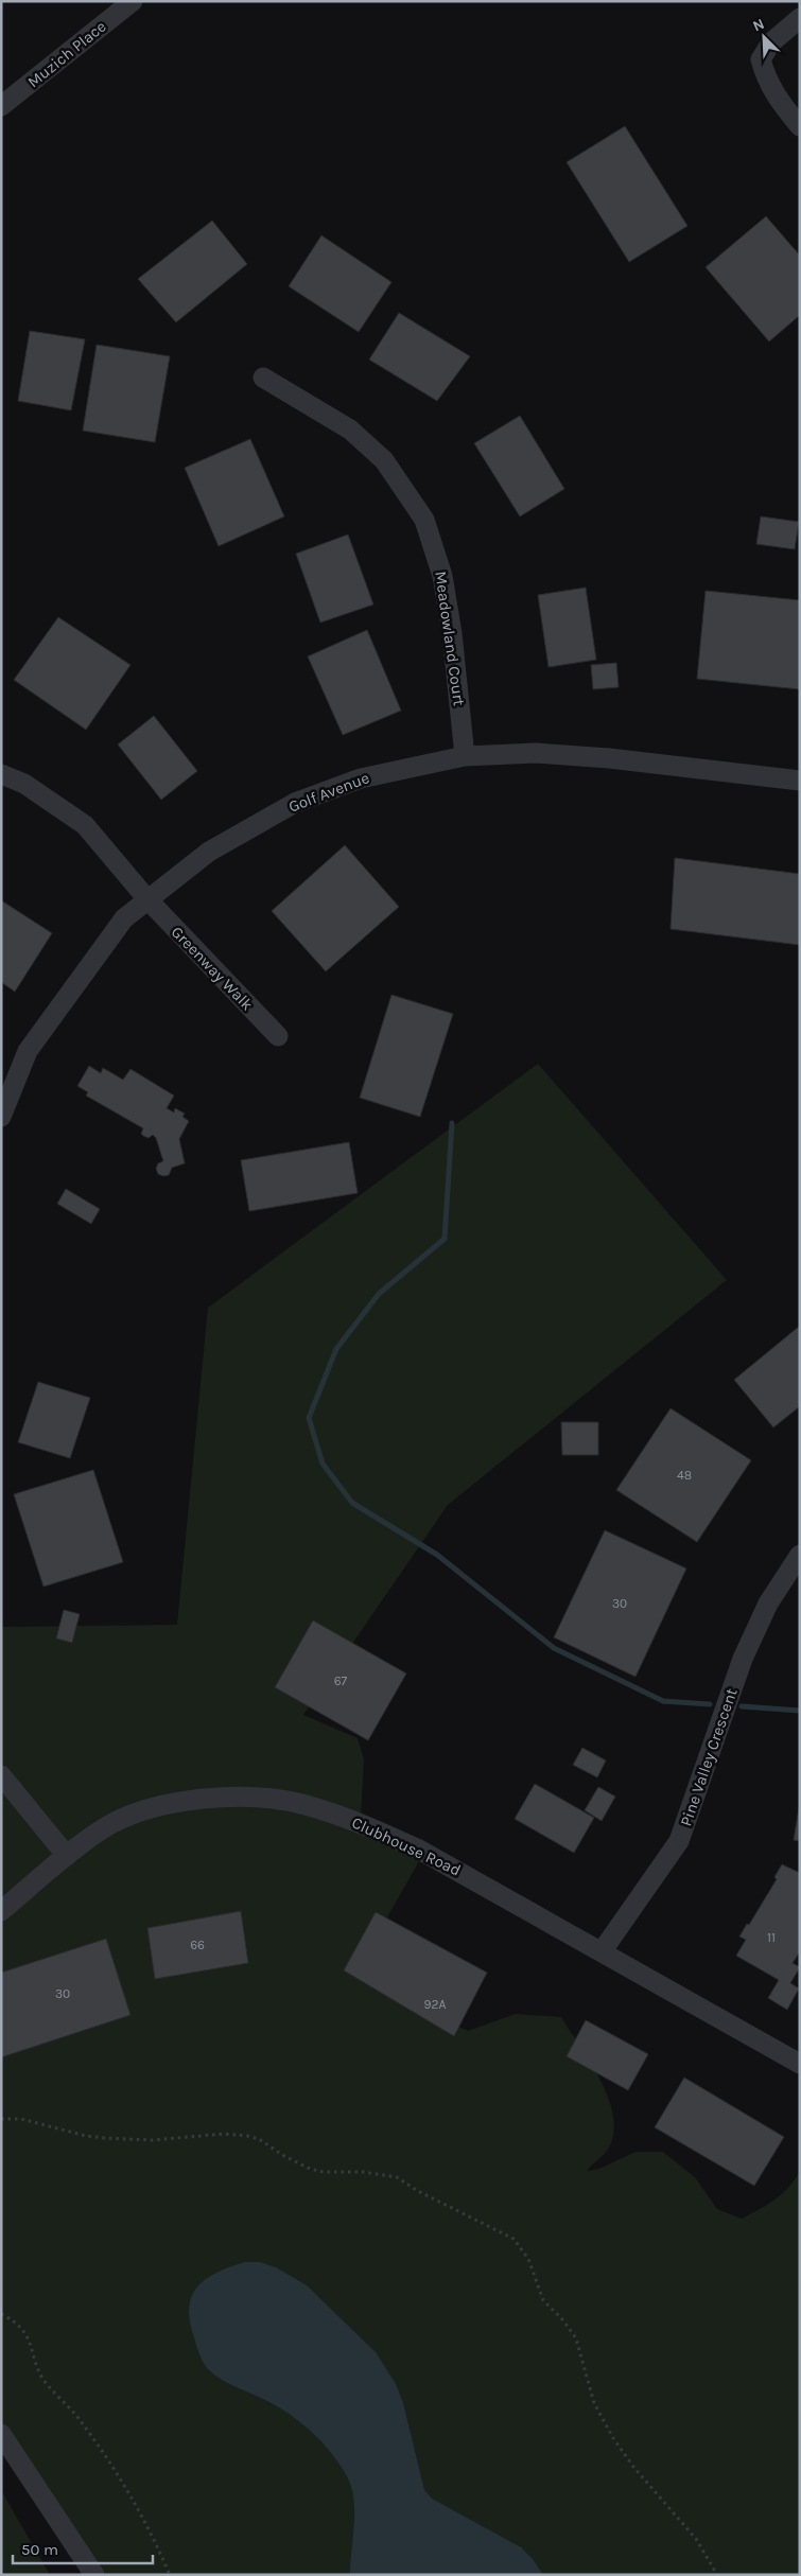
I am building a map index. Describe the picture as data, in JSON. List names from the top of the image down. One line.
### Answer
{"streets":{"street":["Muzich Place","Meadowland Court","Golf Avenue","Greenway Walk","Pine Valley Crescent","Clubhouse Road"]},"crossings":[["Meadowland Court","Golf Avenue"],["Golf Avenue","Greenway Walk"],["Pine Valley Crescent","Clubhouse Road"]],"house_numbers":["48","30","67","11","66","30","92A"],"scale_bar":"50 m","north":"top left"}
